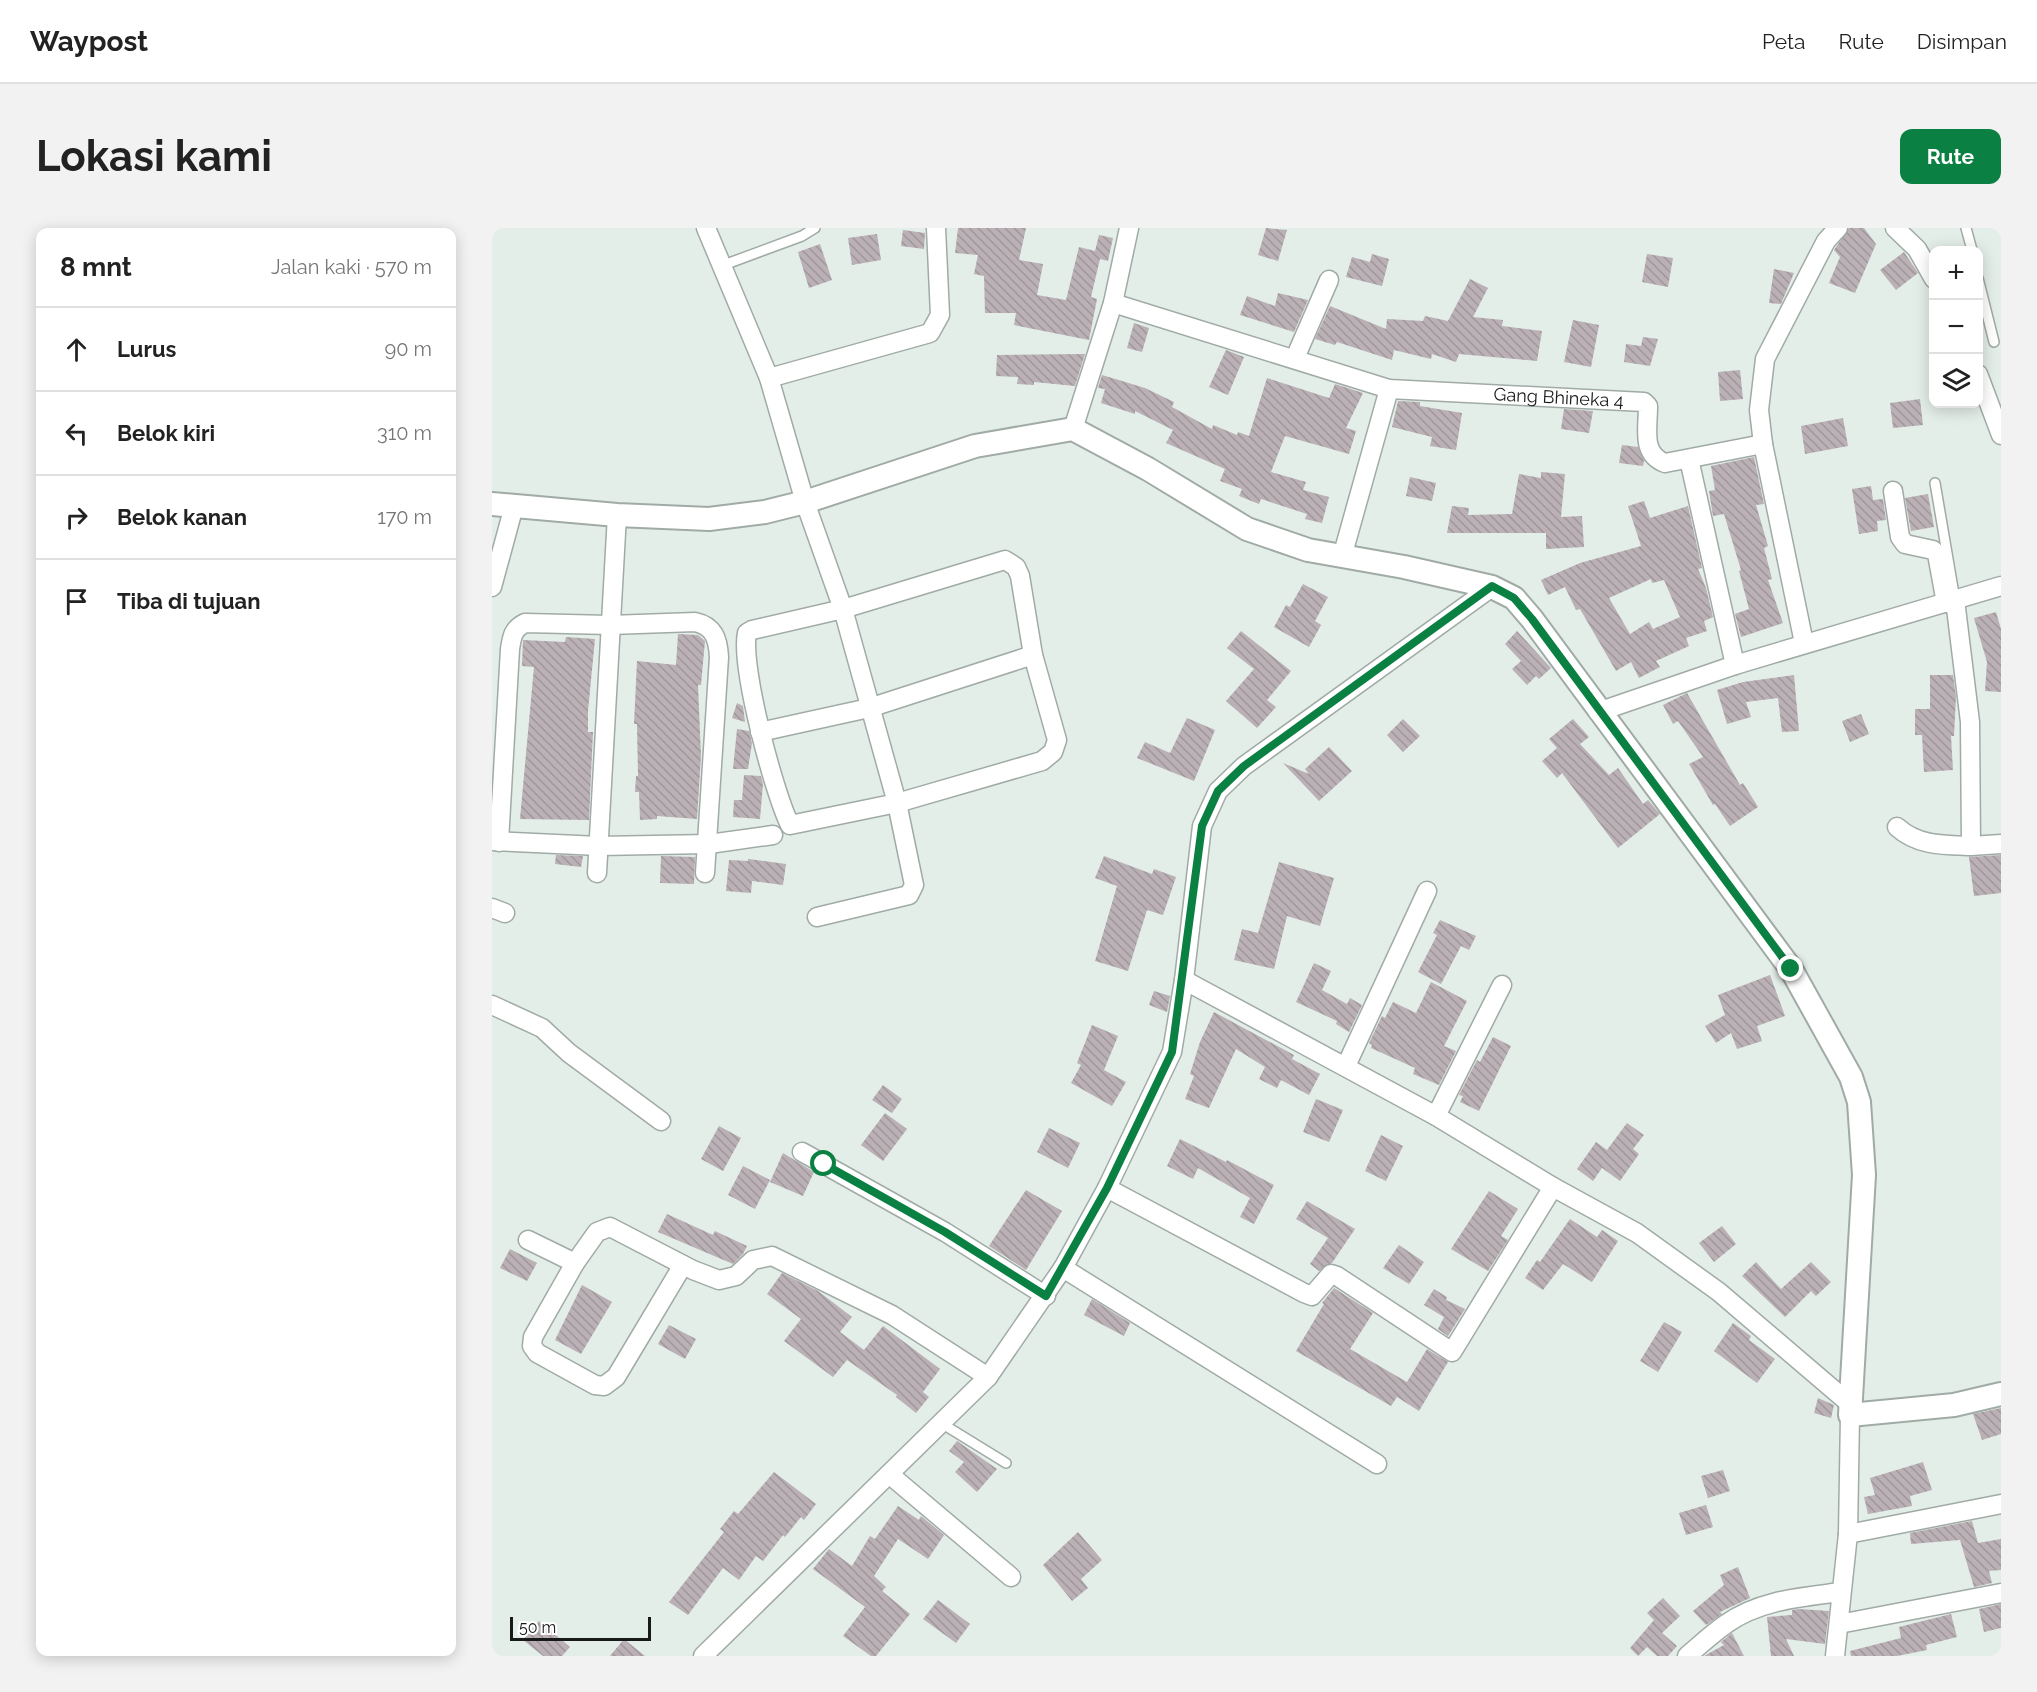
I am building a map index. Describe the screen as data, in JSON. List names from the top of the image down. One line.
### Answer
{"streets":{"street":["Gang Bhineka 4"]},"scale_bar":"50 m","page":{"header":"Waypost","nav":["Peta","Rute","Disimpan"],"buttons":"Rute","title":"Lokasi kami","heading":["8 mnt","Jalan kaki · 570 m"],"map_buttons":["+","−"],"list":[["Lurus","90 m"],["Belok kiri","310 m"],["Belok kanan","170 m"],"Tiba di tujuan"],"scale":"50 m"}}
